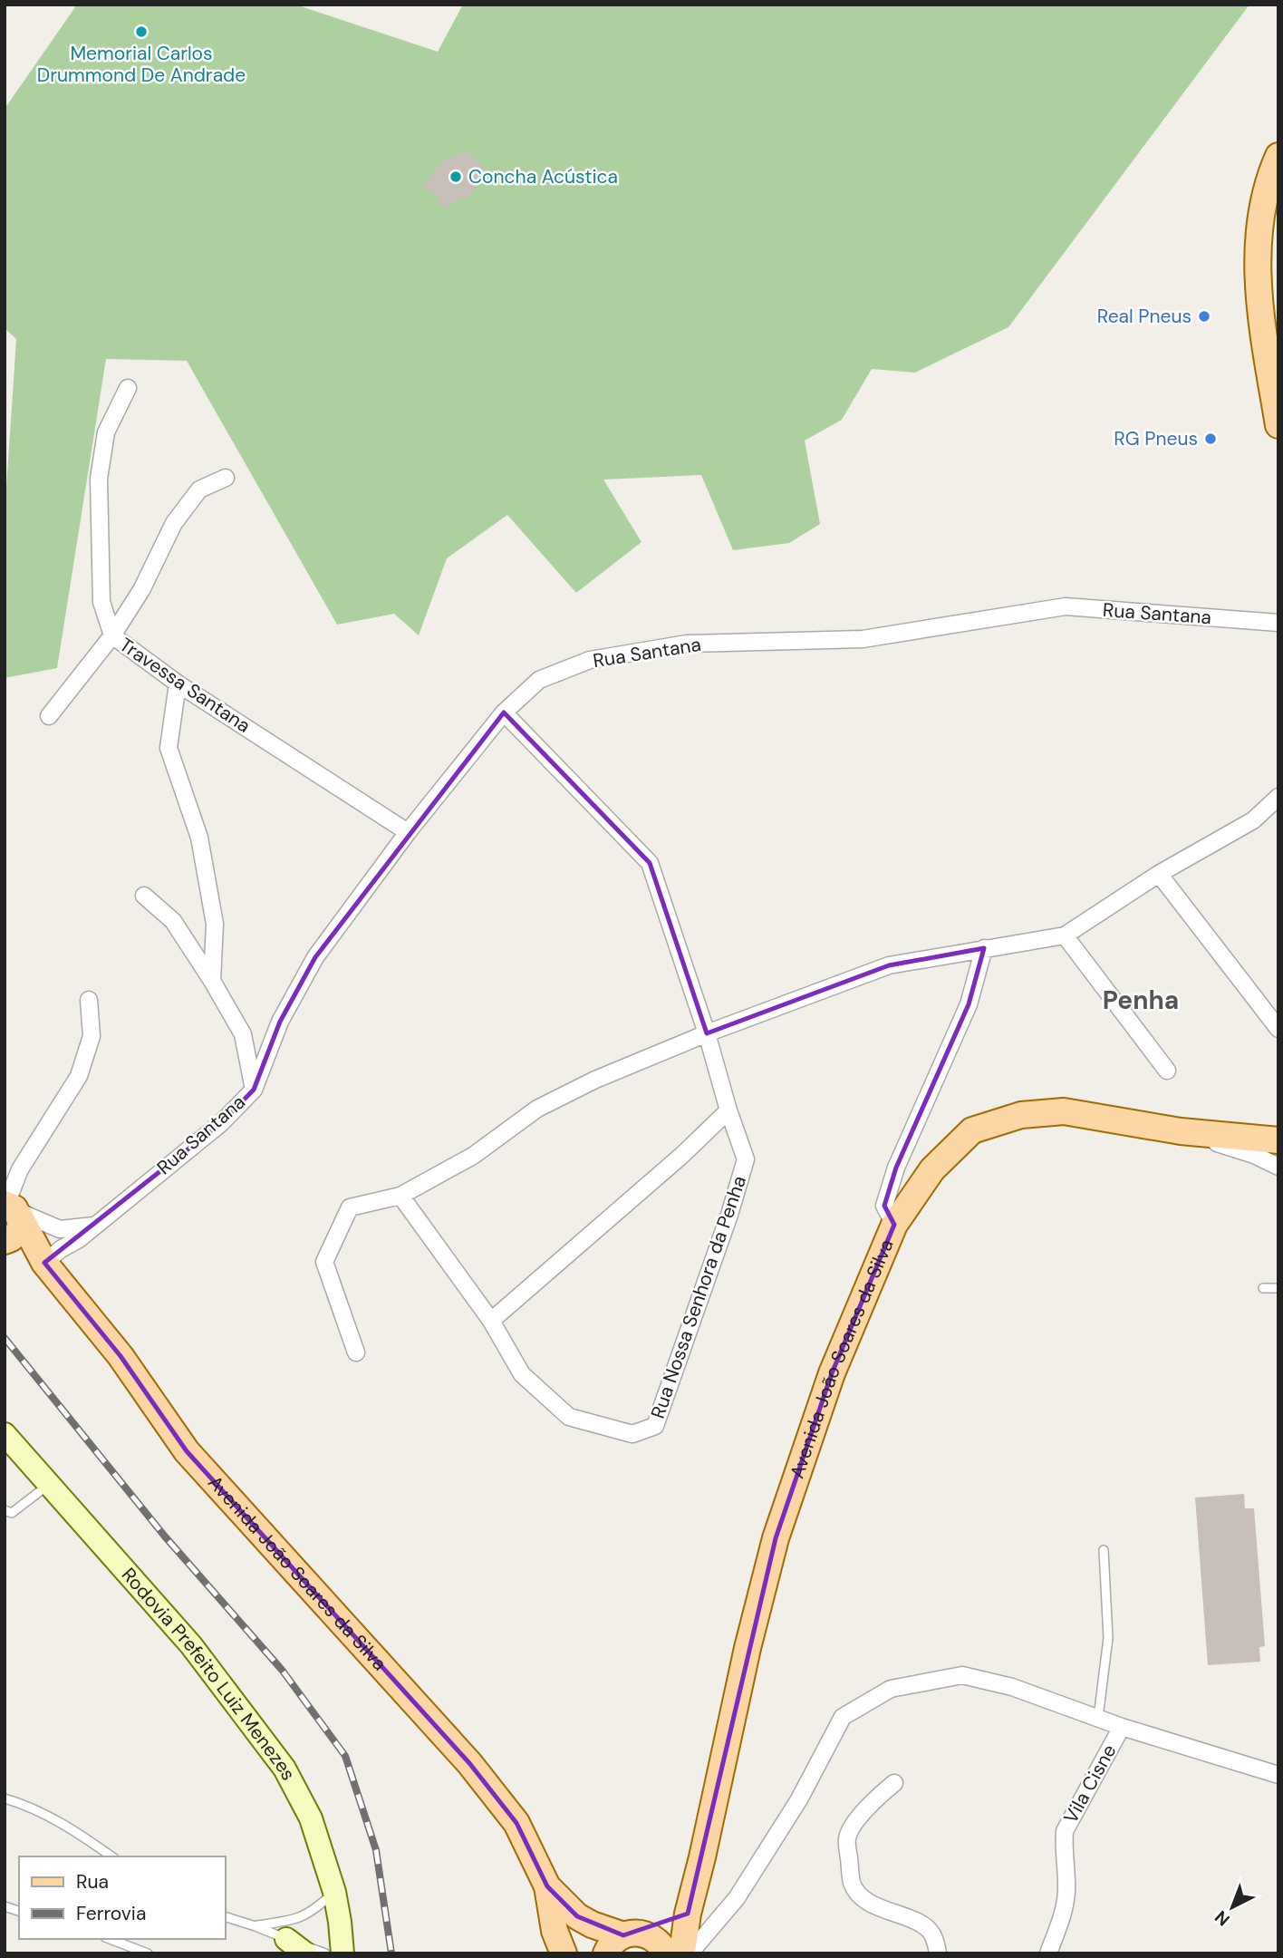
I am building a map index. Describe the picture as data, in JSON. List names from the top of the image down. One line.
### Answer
{"streets":{"main road":["Avenida João Soares da Silva","Rodovia Prefeito Luiz Menezes"],"street":["Rua Santana","Travessa Santana","Rua Nossa Senhora da Penha","Vila Cisne"]},"crossings":[["Rua Santana","Travessa Santana"],["Rua Santana","Rua Nossa Senhora da Penha"],["Rua Santana","Avenida João Soares da Silva"]],"districts":["Penha"],"places":["Memorial Carlos Drummond De Andrade","Concha Acústica","Real Pneus","RG Pneus"],"legend":["Rua","Ferrovia"],"north":"bottom left"}
